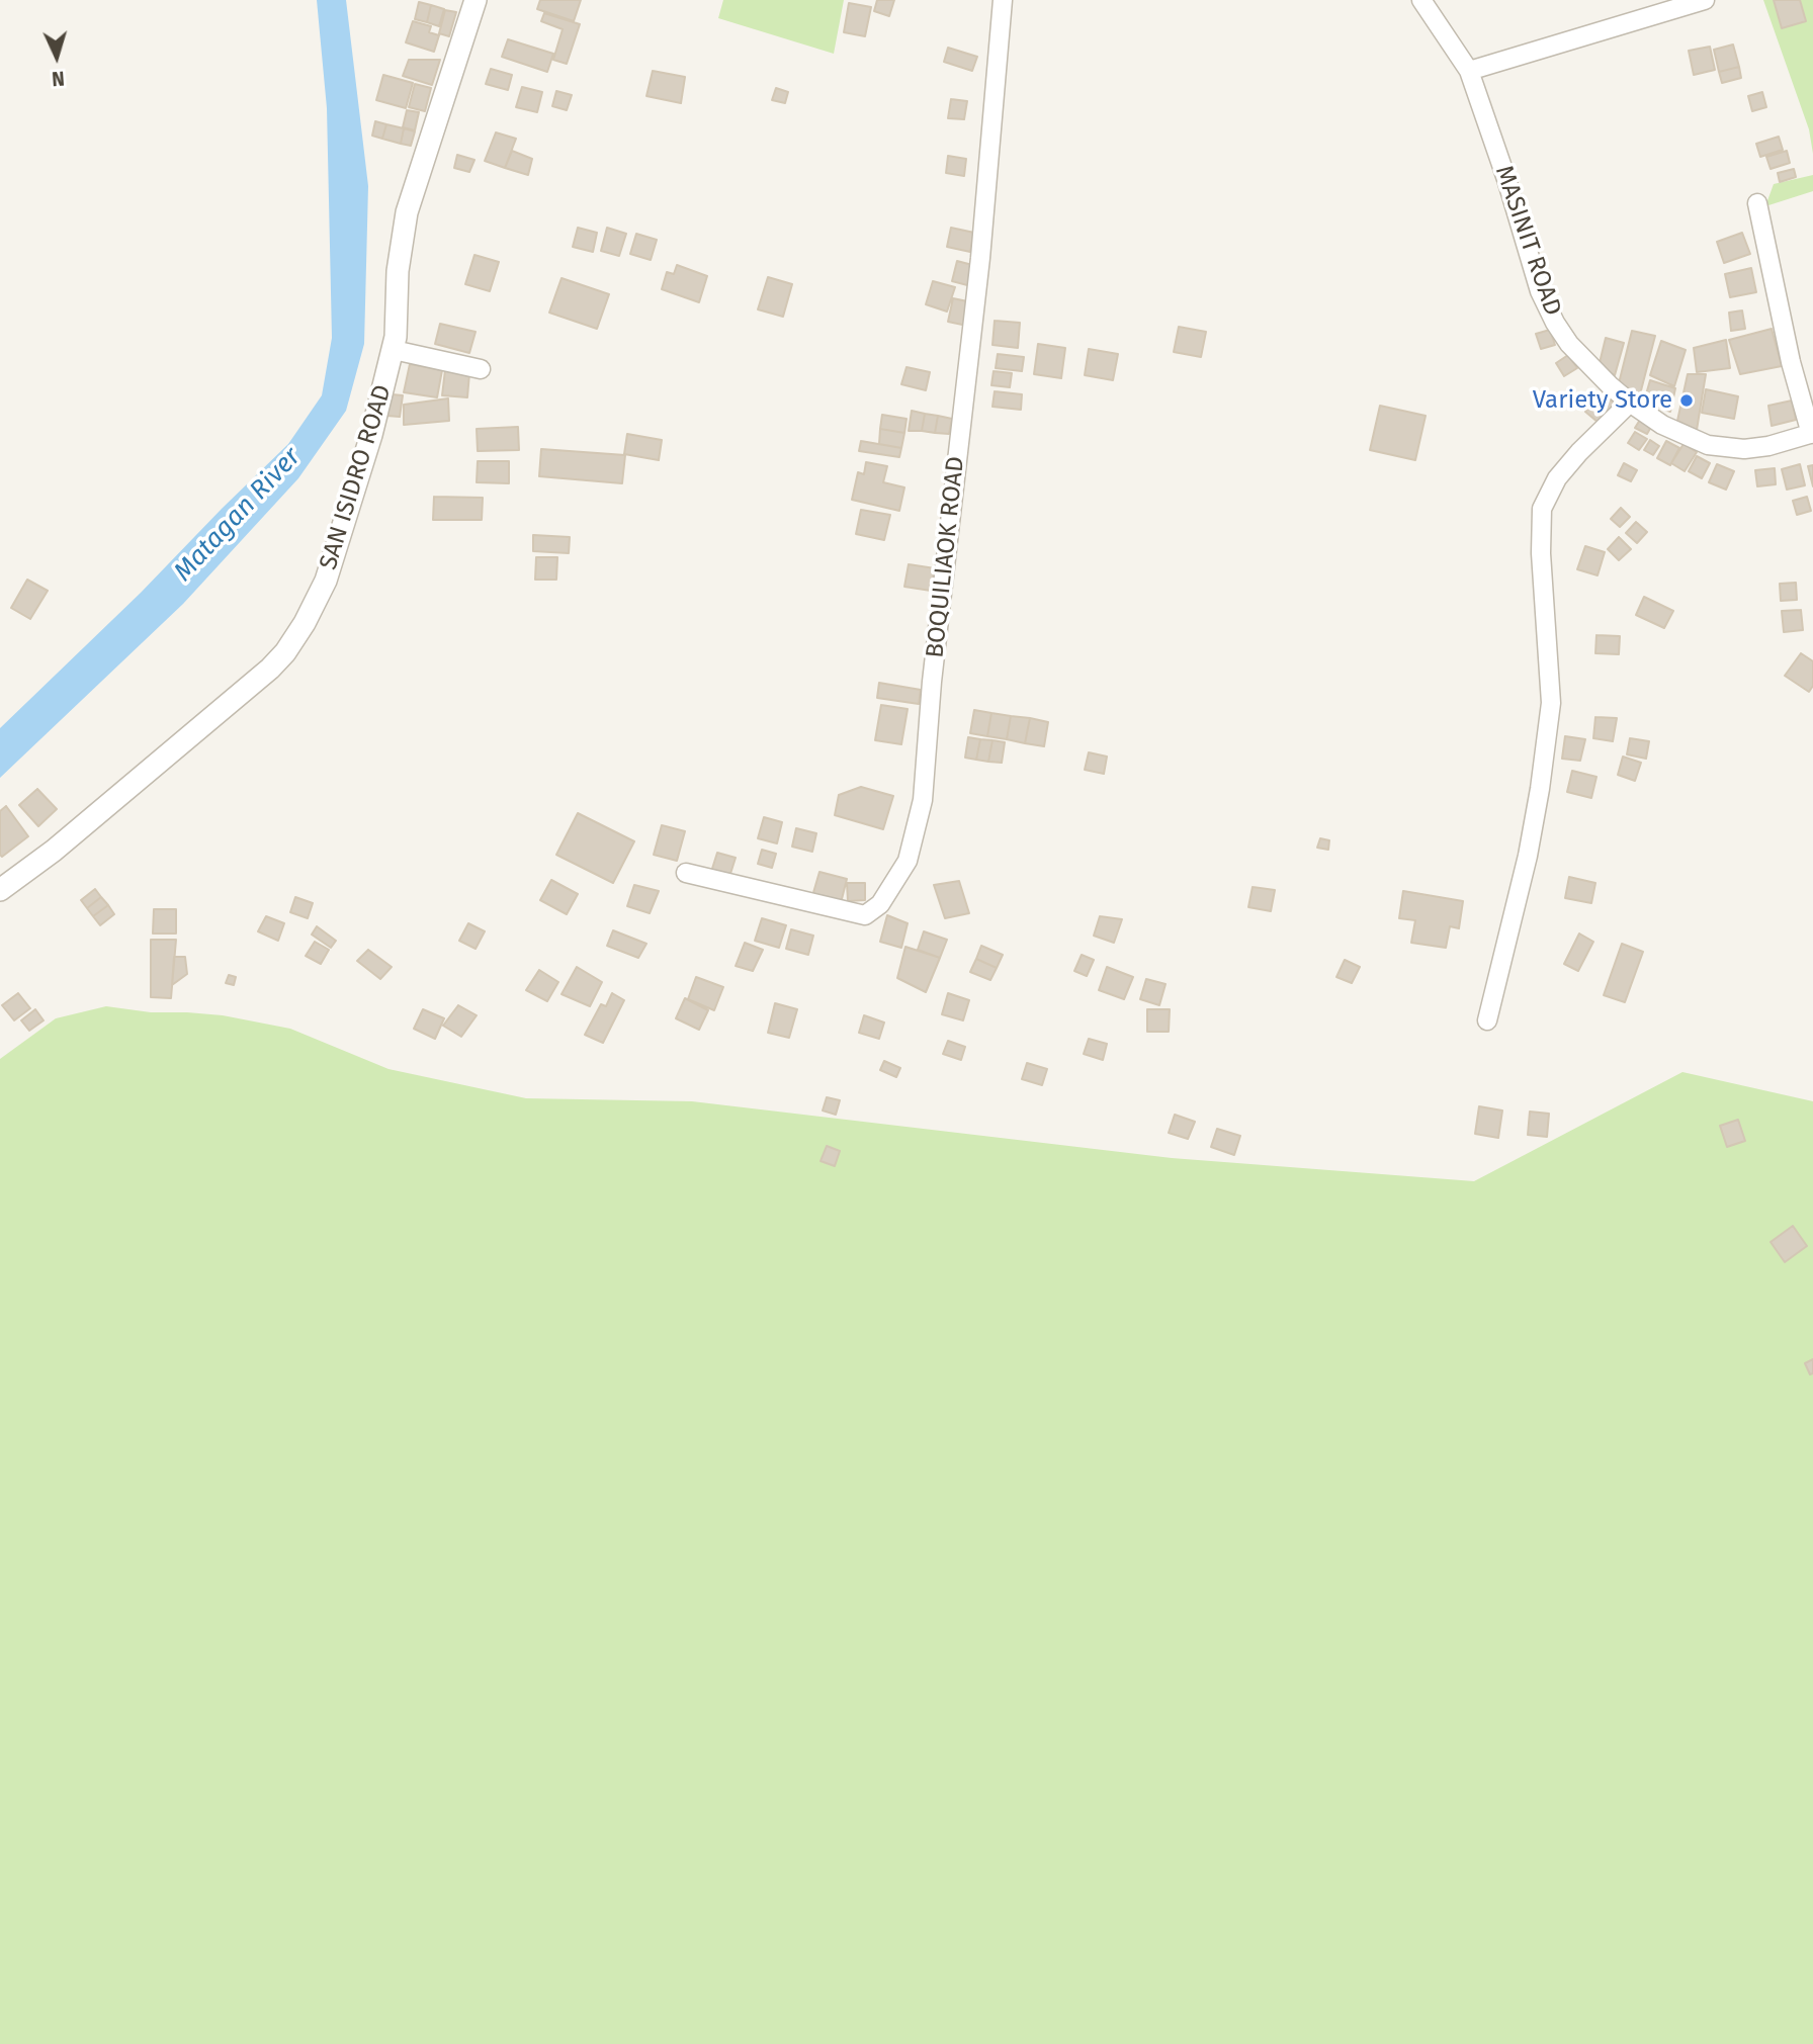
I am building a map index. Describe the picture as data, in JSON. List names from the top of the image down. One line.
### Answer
{"streets":{"street":["MASINIT ROAD","SAN ISIDRO ROAD","BOQUILIAOK ROAD"]},"water":["Matagan River"],"places":["Variety Store"],"north":"bottom"}
